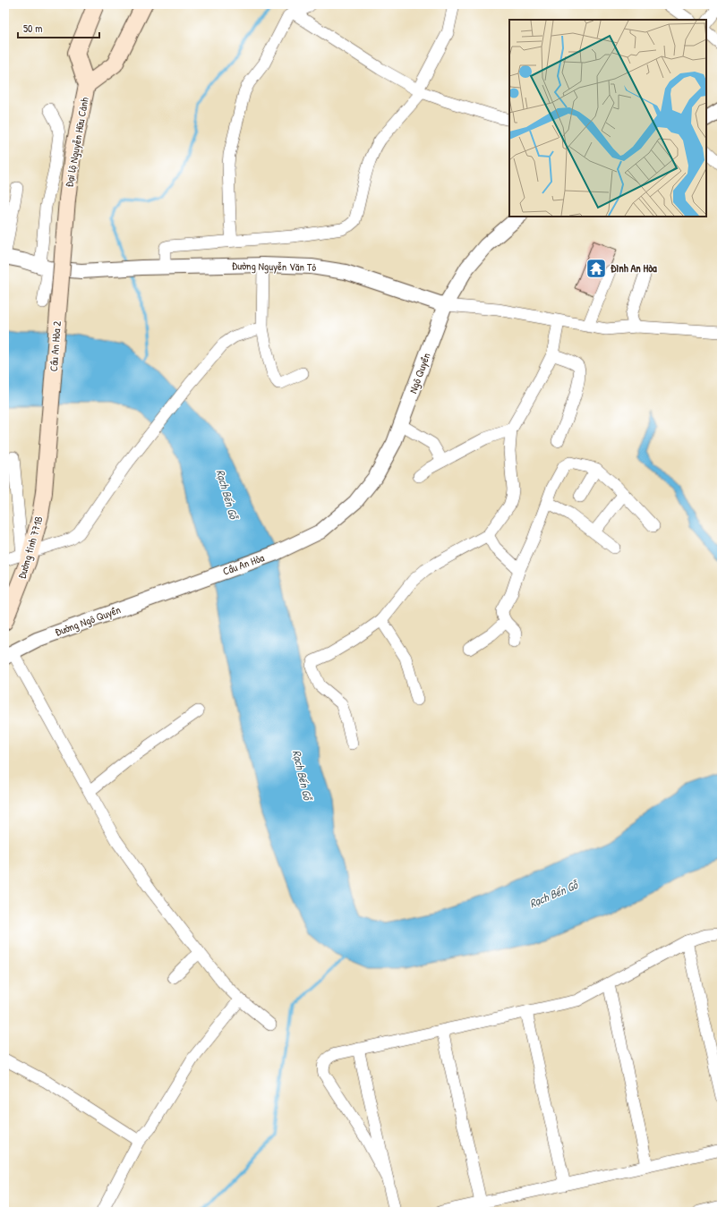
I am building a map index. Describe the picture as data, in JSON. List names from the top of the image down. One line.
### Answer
{"streets":{"main road":["Đại lộ Nguyễn Hữu Cảnh","Cầu An Hòa 2","Đường tỉnh 771B"],"street":["Đường Nguyễn Văn Tỏ","Ngô Quyền","Cầu An Hòa","Đường Ngô Quyền"]},"crossings":[["Đại lộ Nguyễn Hữu Cảnh","Cầu An Hòa 2"],["Đường Nguyễn Văn Tỏ","Ngô Quyền"],["Cầu An Hòa 2","Đường tỉnh 771B"],["Ngô Quyền","Cầu An Hòa"],["Cầu An Hòa","Đường Ngô Quyền"]],"water":["Rạch Bến Gỗ"],"places":{"temple":["Đình An Hòa"]},"scale_bar":"50 m"}
